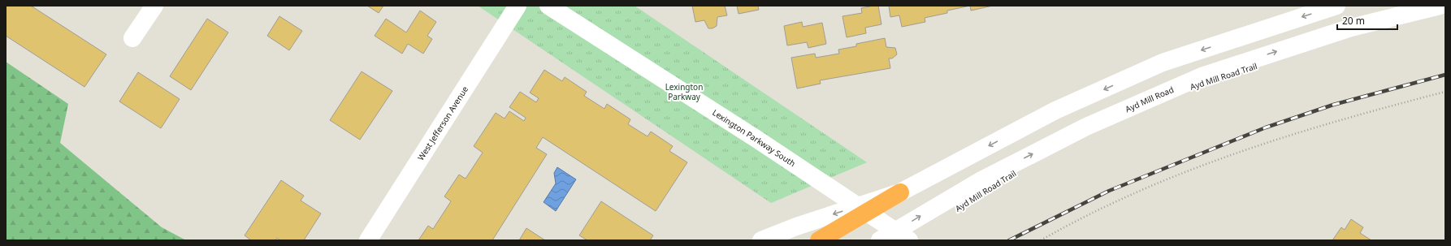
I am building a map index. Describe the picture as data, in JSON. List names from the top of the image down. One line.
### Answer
{"streets":{"main road":["Ayd Mill Road","West Jefferson Avenue","Lexington Parkway South"]},"parks":["Lexington Parkway"],"scale_bar":"20 m"}
